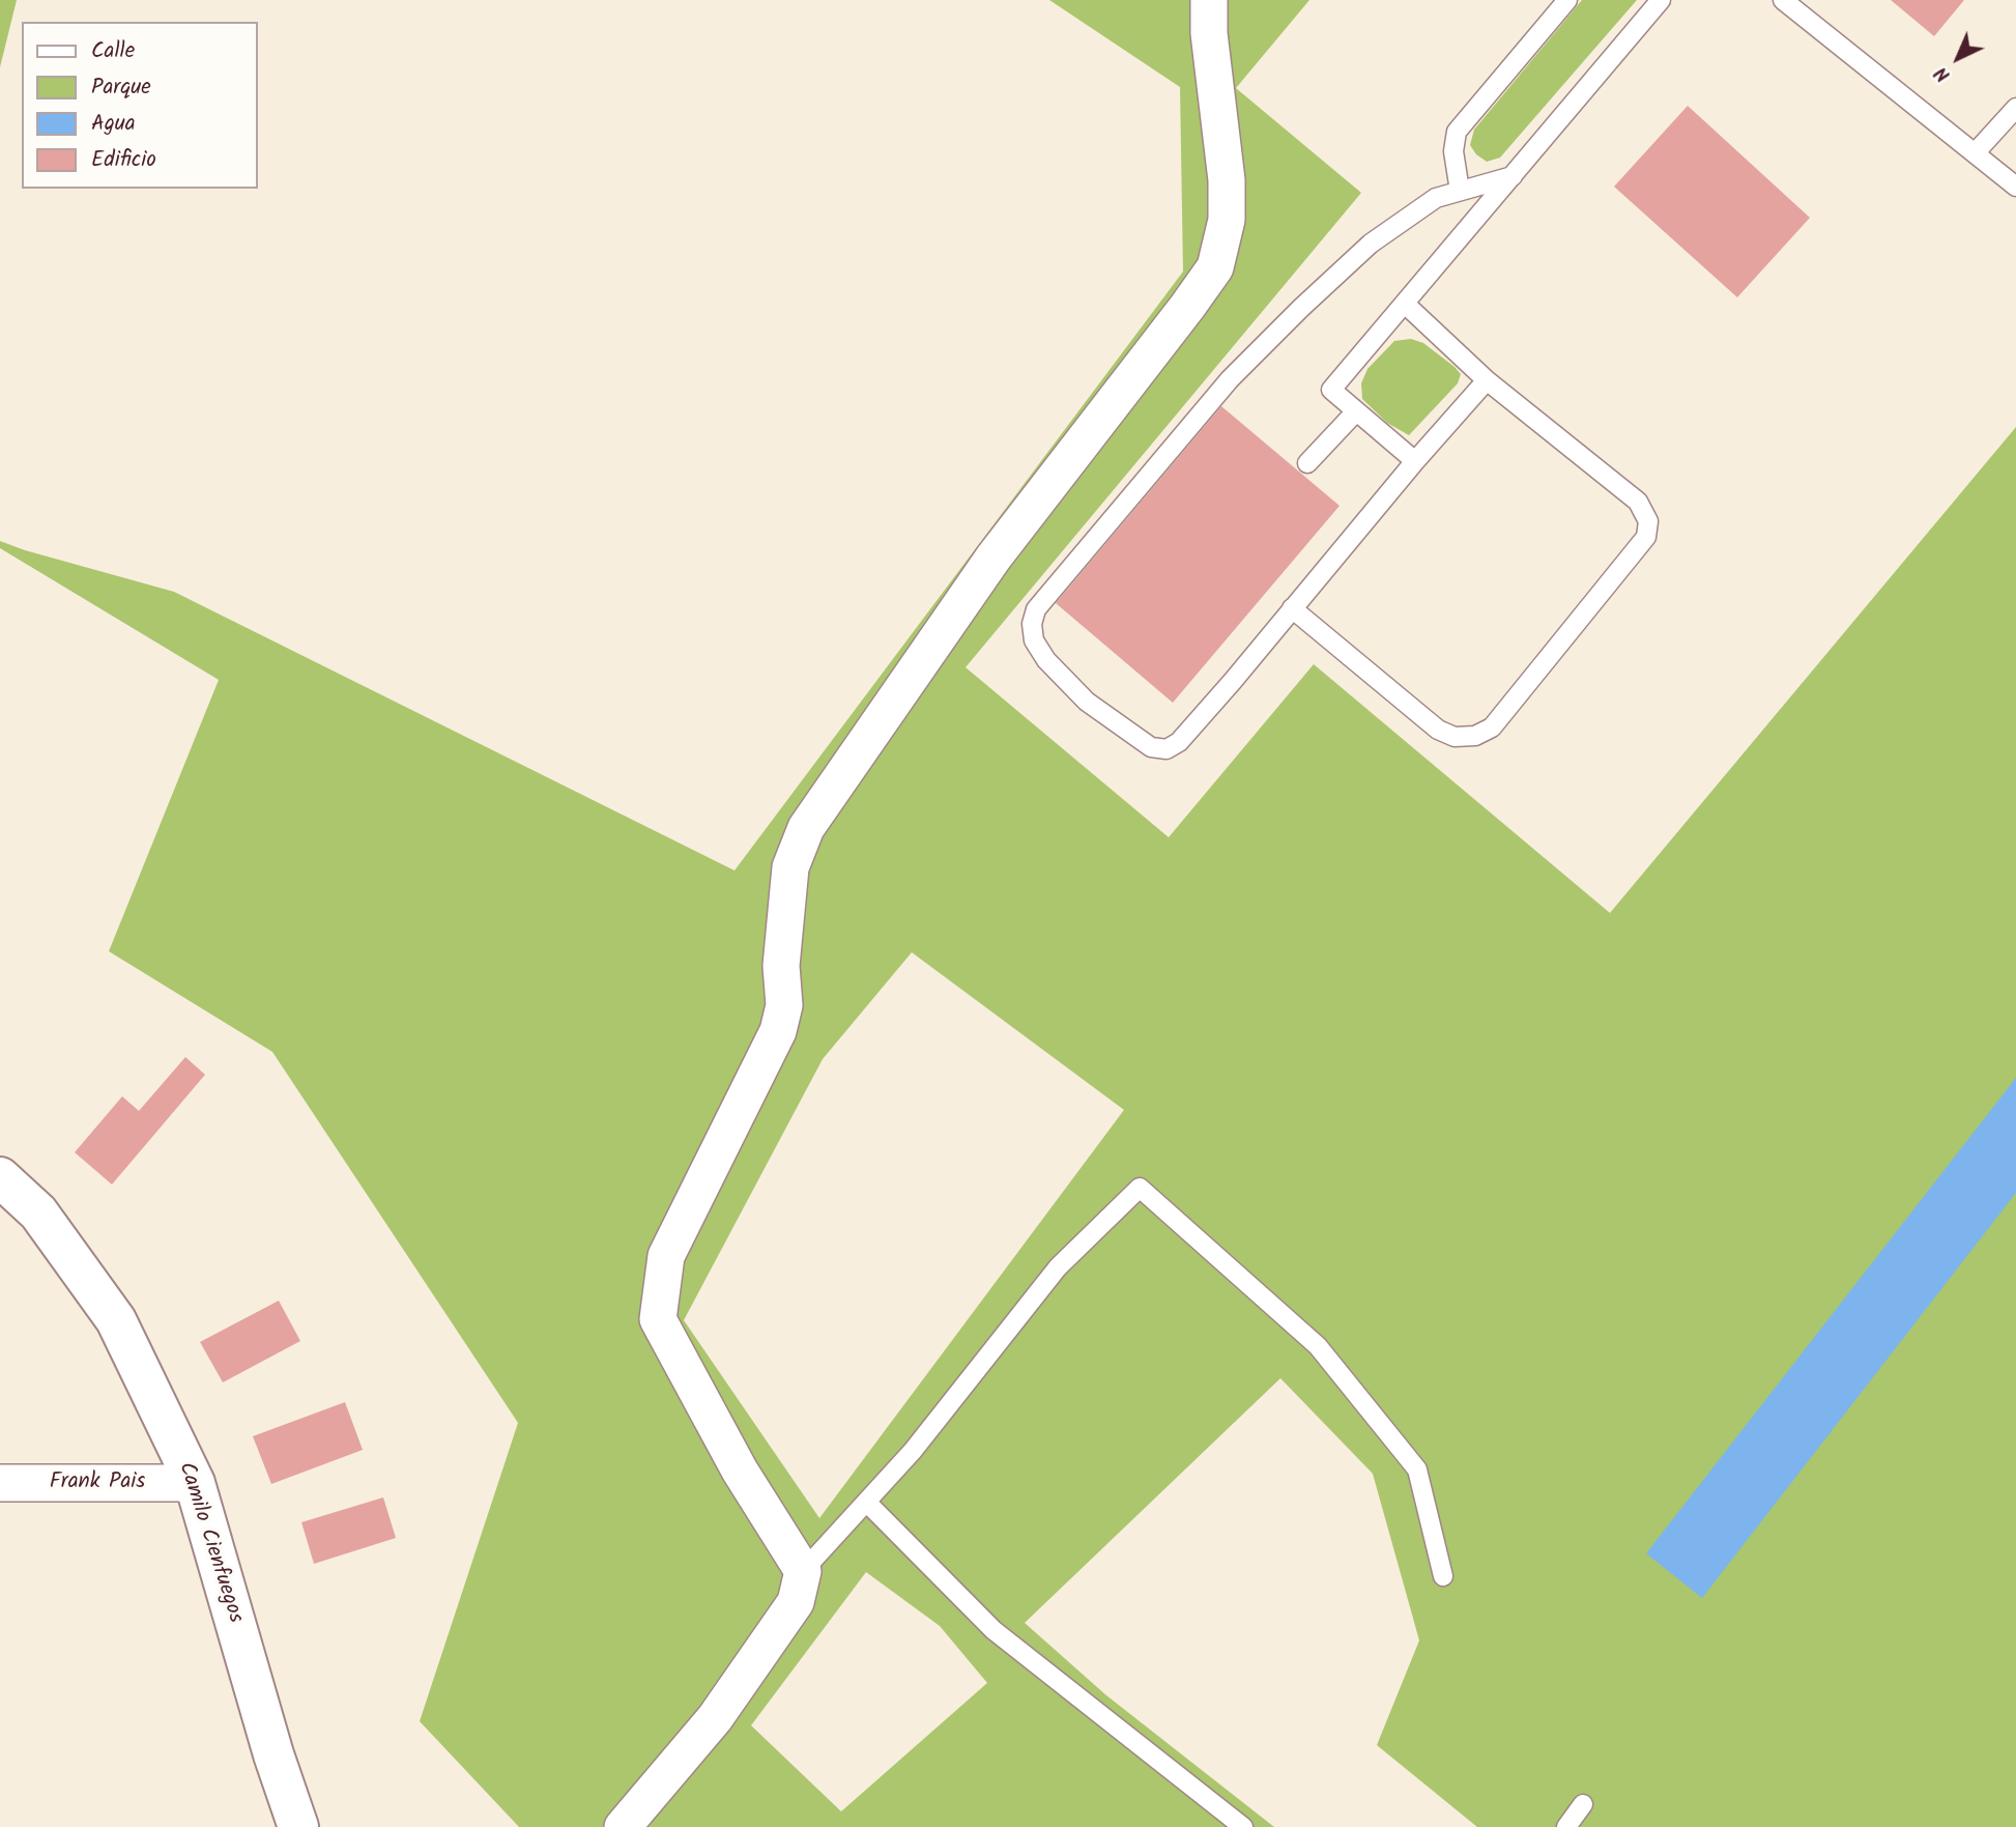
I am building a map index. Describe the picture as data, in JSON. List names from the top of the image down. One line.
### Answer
{"streets":{"street":["Frank Pais","Camilo Cienfuegos"]},"crossings":[["Frank Pais","Camilo Cienfuegos"]],"legend":["Calle","Parque","Agua","Edificio"],"north":"bottom left"}
